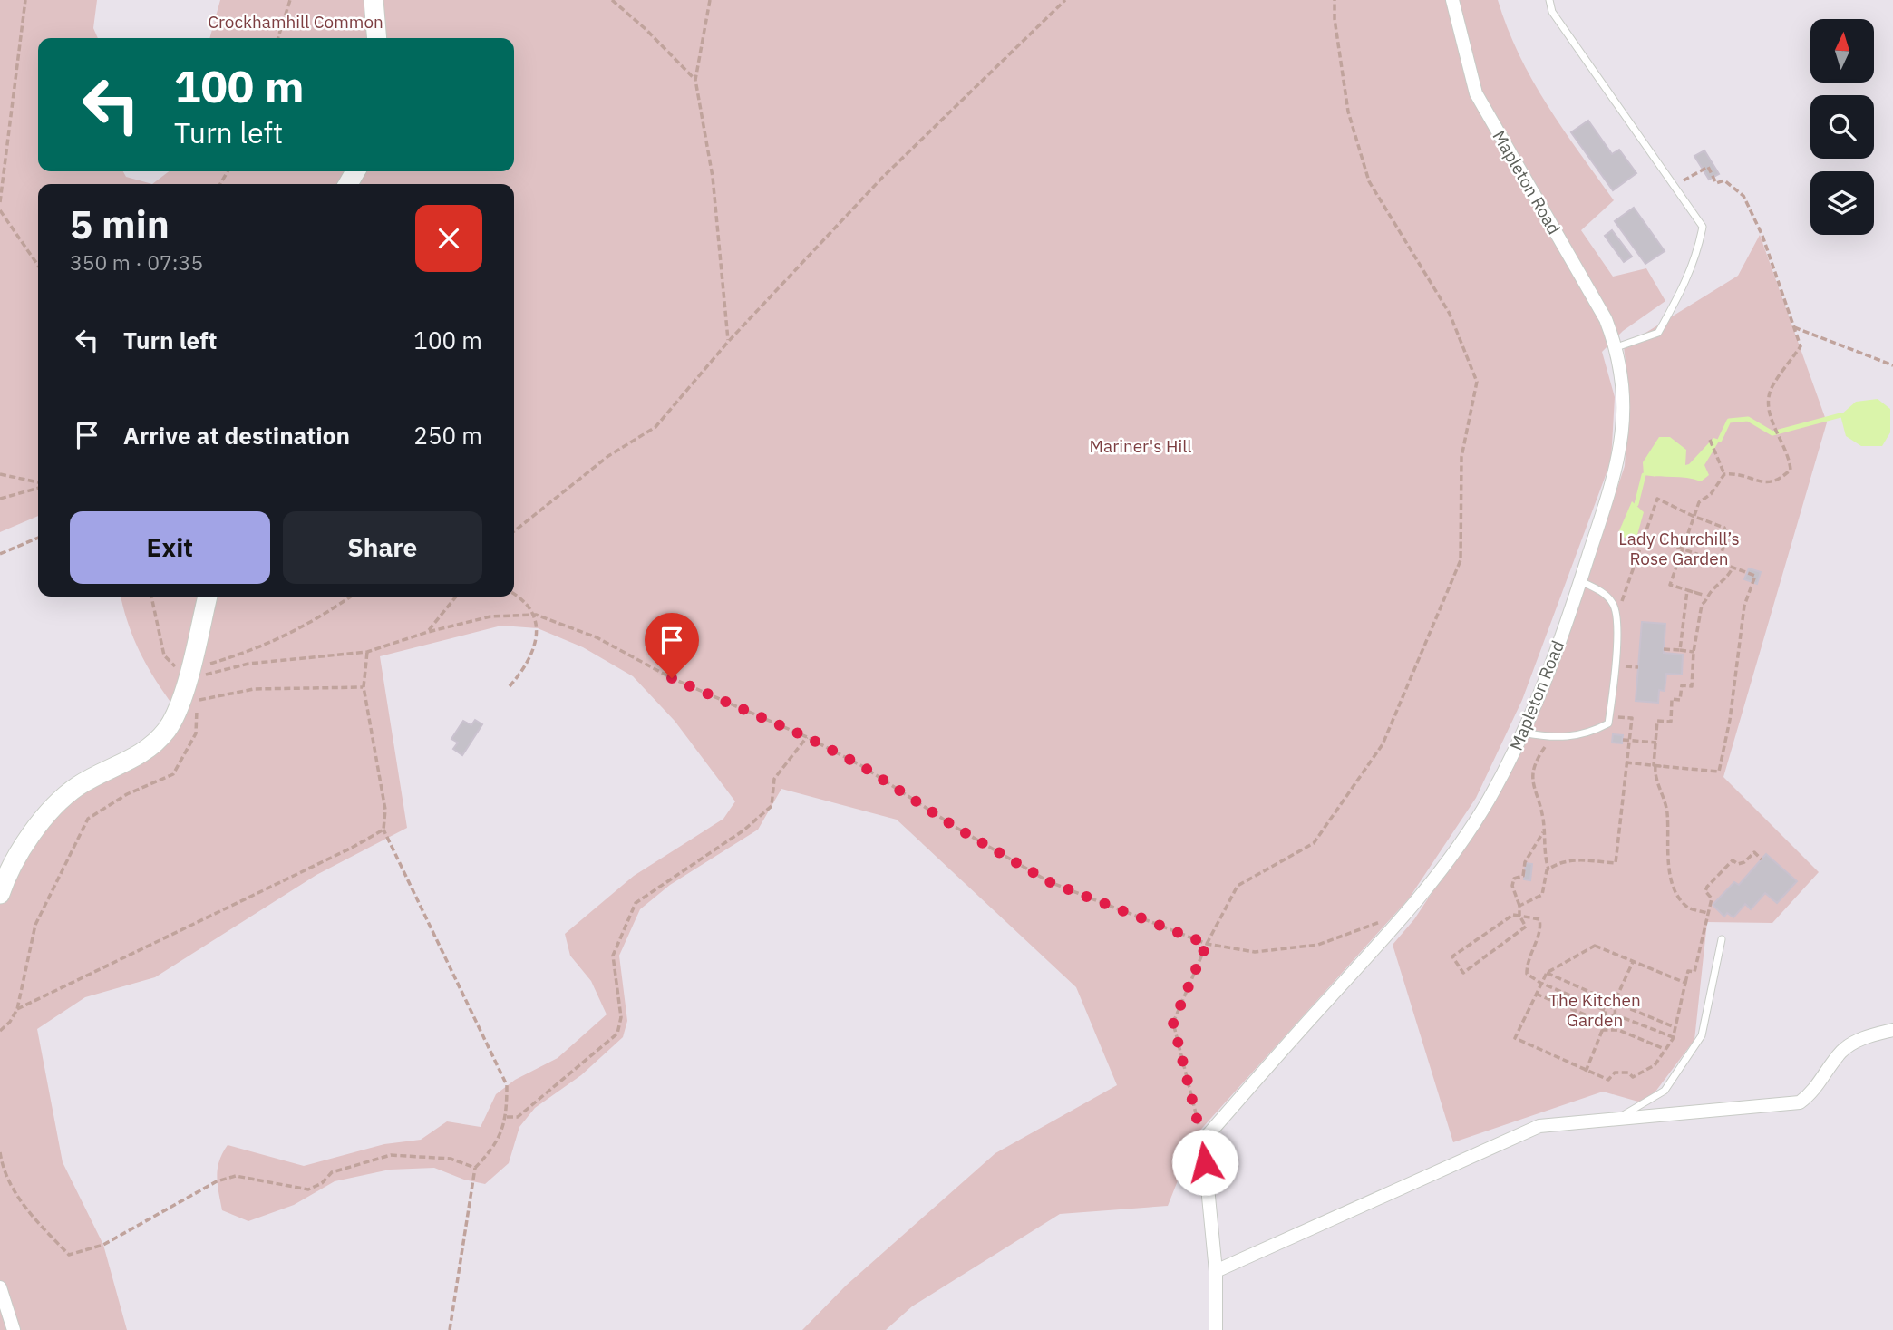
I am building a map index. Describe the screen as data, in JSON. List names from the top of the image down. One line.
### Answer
{"streets":{"street":["Mapleton Road"]},"parks":["Crockhamhill Common","Mariner's Hill","Lady Churchill’s Rose Garden","The Kitchen Garden"],"north":"top","page":{"turn":["100 m","Turn left"],"heading":["5 min","350 m · 07:35"],"list":[{"name":"Turn left","value":"100 m"},{"name":"Arrive at destination","value":"250 m"}],"buttons":["Exit","Share"]}}
